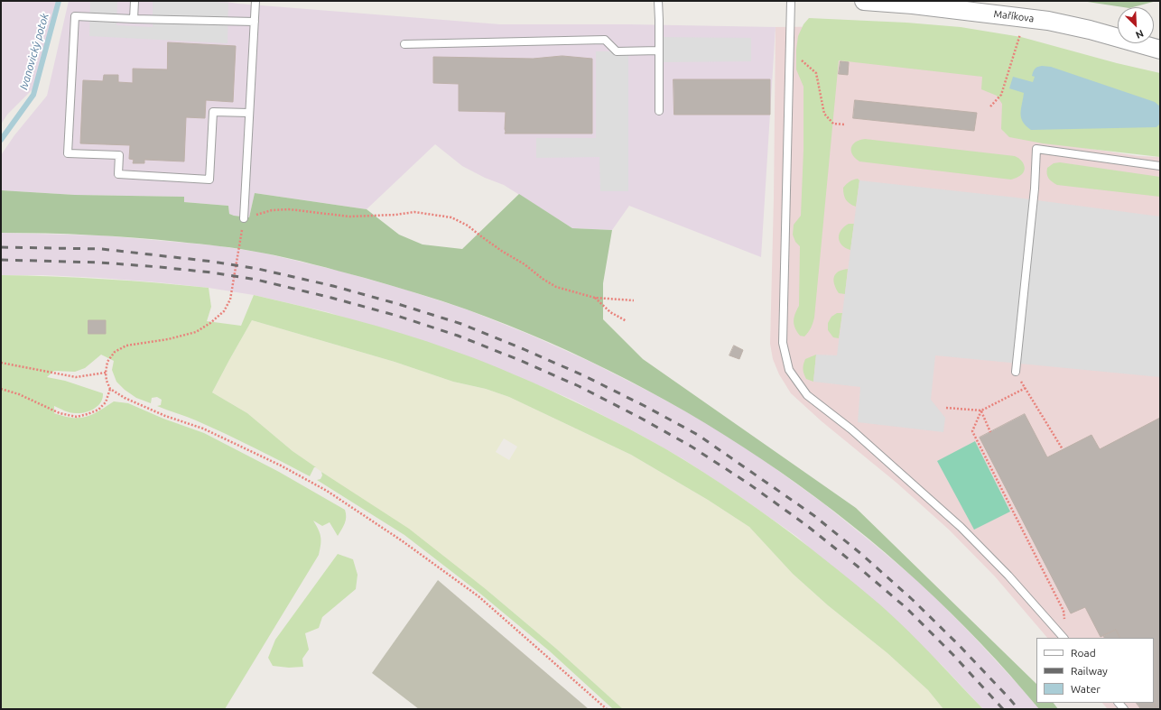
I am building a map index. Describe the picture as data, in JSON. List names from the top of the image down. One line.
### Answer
{"streets":{"street":["Maříkova"]},"water":["Ivanovický potok"],"legend":["Road","Railway","Water"],"north":"bottom right"}
